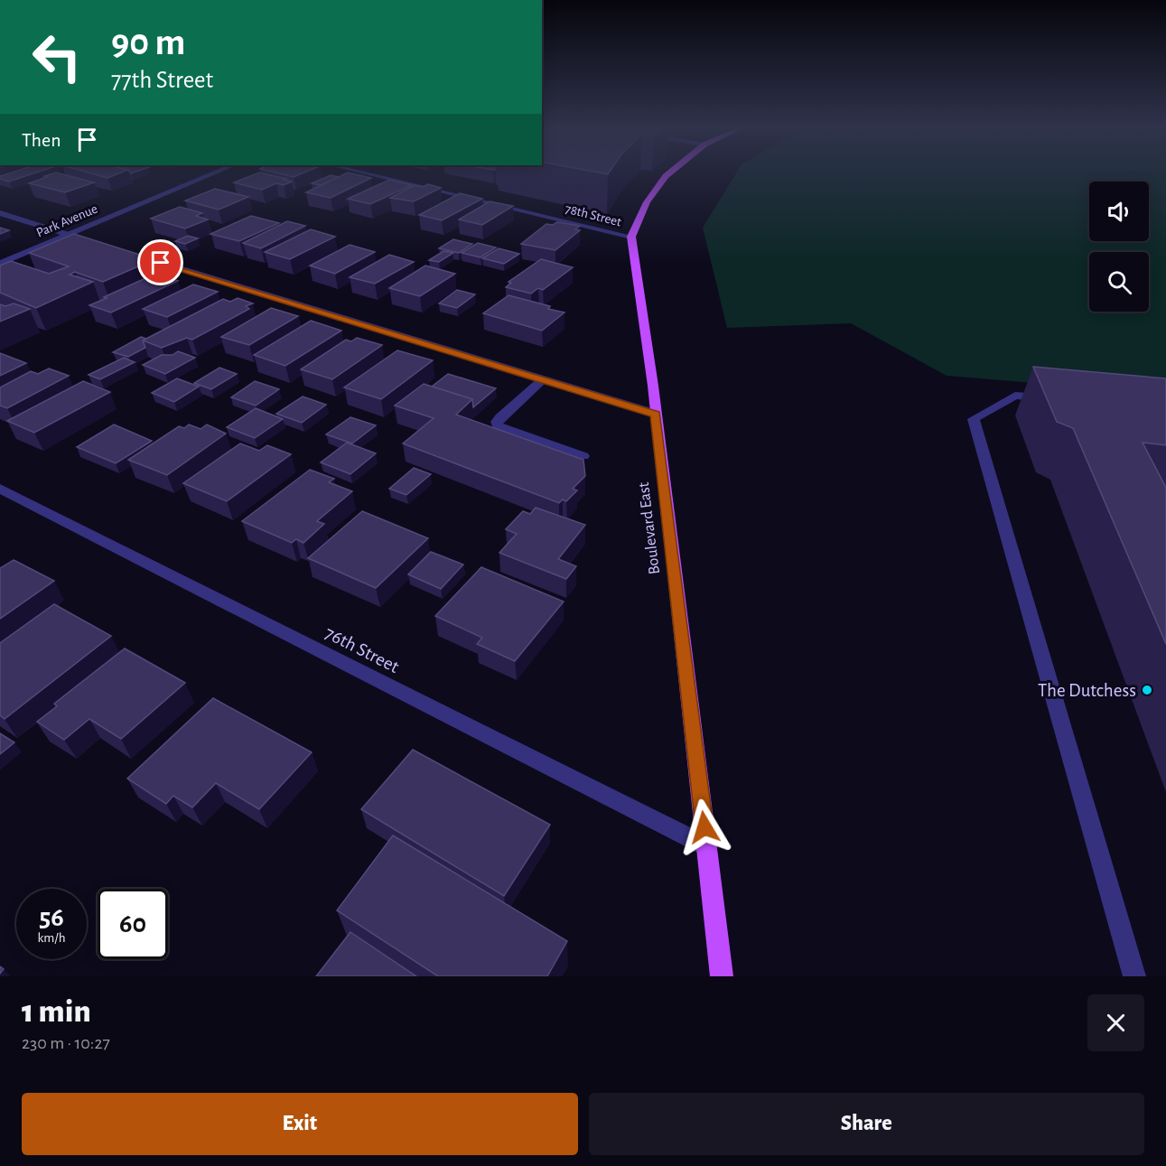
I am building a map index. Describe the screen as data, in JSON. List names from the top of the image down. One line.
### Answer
{"streets":{"main road":["Boulevard East"],"street":["78th Street","Park Avenue","76th Street"]},"crossings":[["78th Street","Boulevard East"],["Boulevard East","76th Street"]],"places":["The Dutchess"],"page":{"turn":["90 m","77th Street"],"then":"Then","speed":"56 km/h","limit":"60","heading":["1 min","230 m · 10:27"],"buttons":["Exit","Share"]}}
